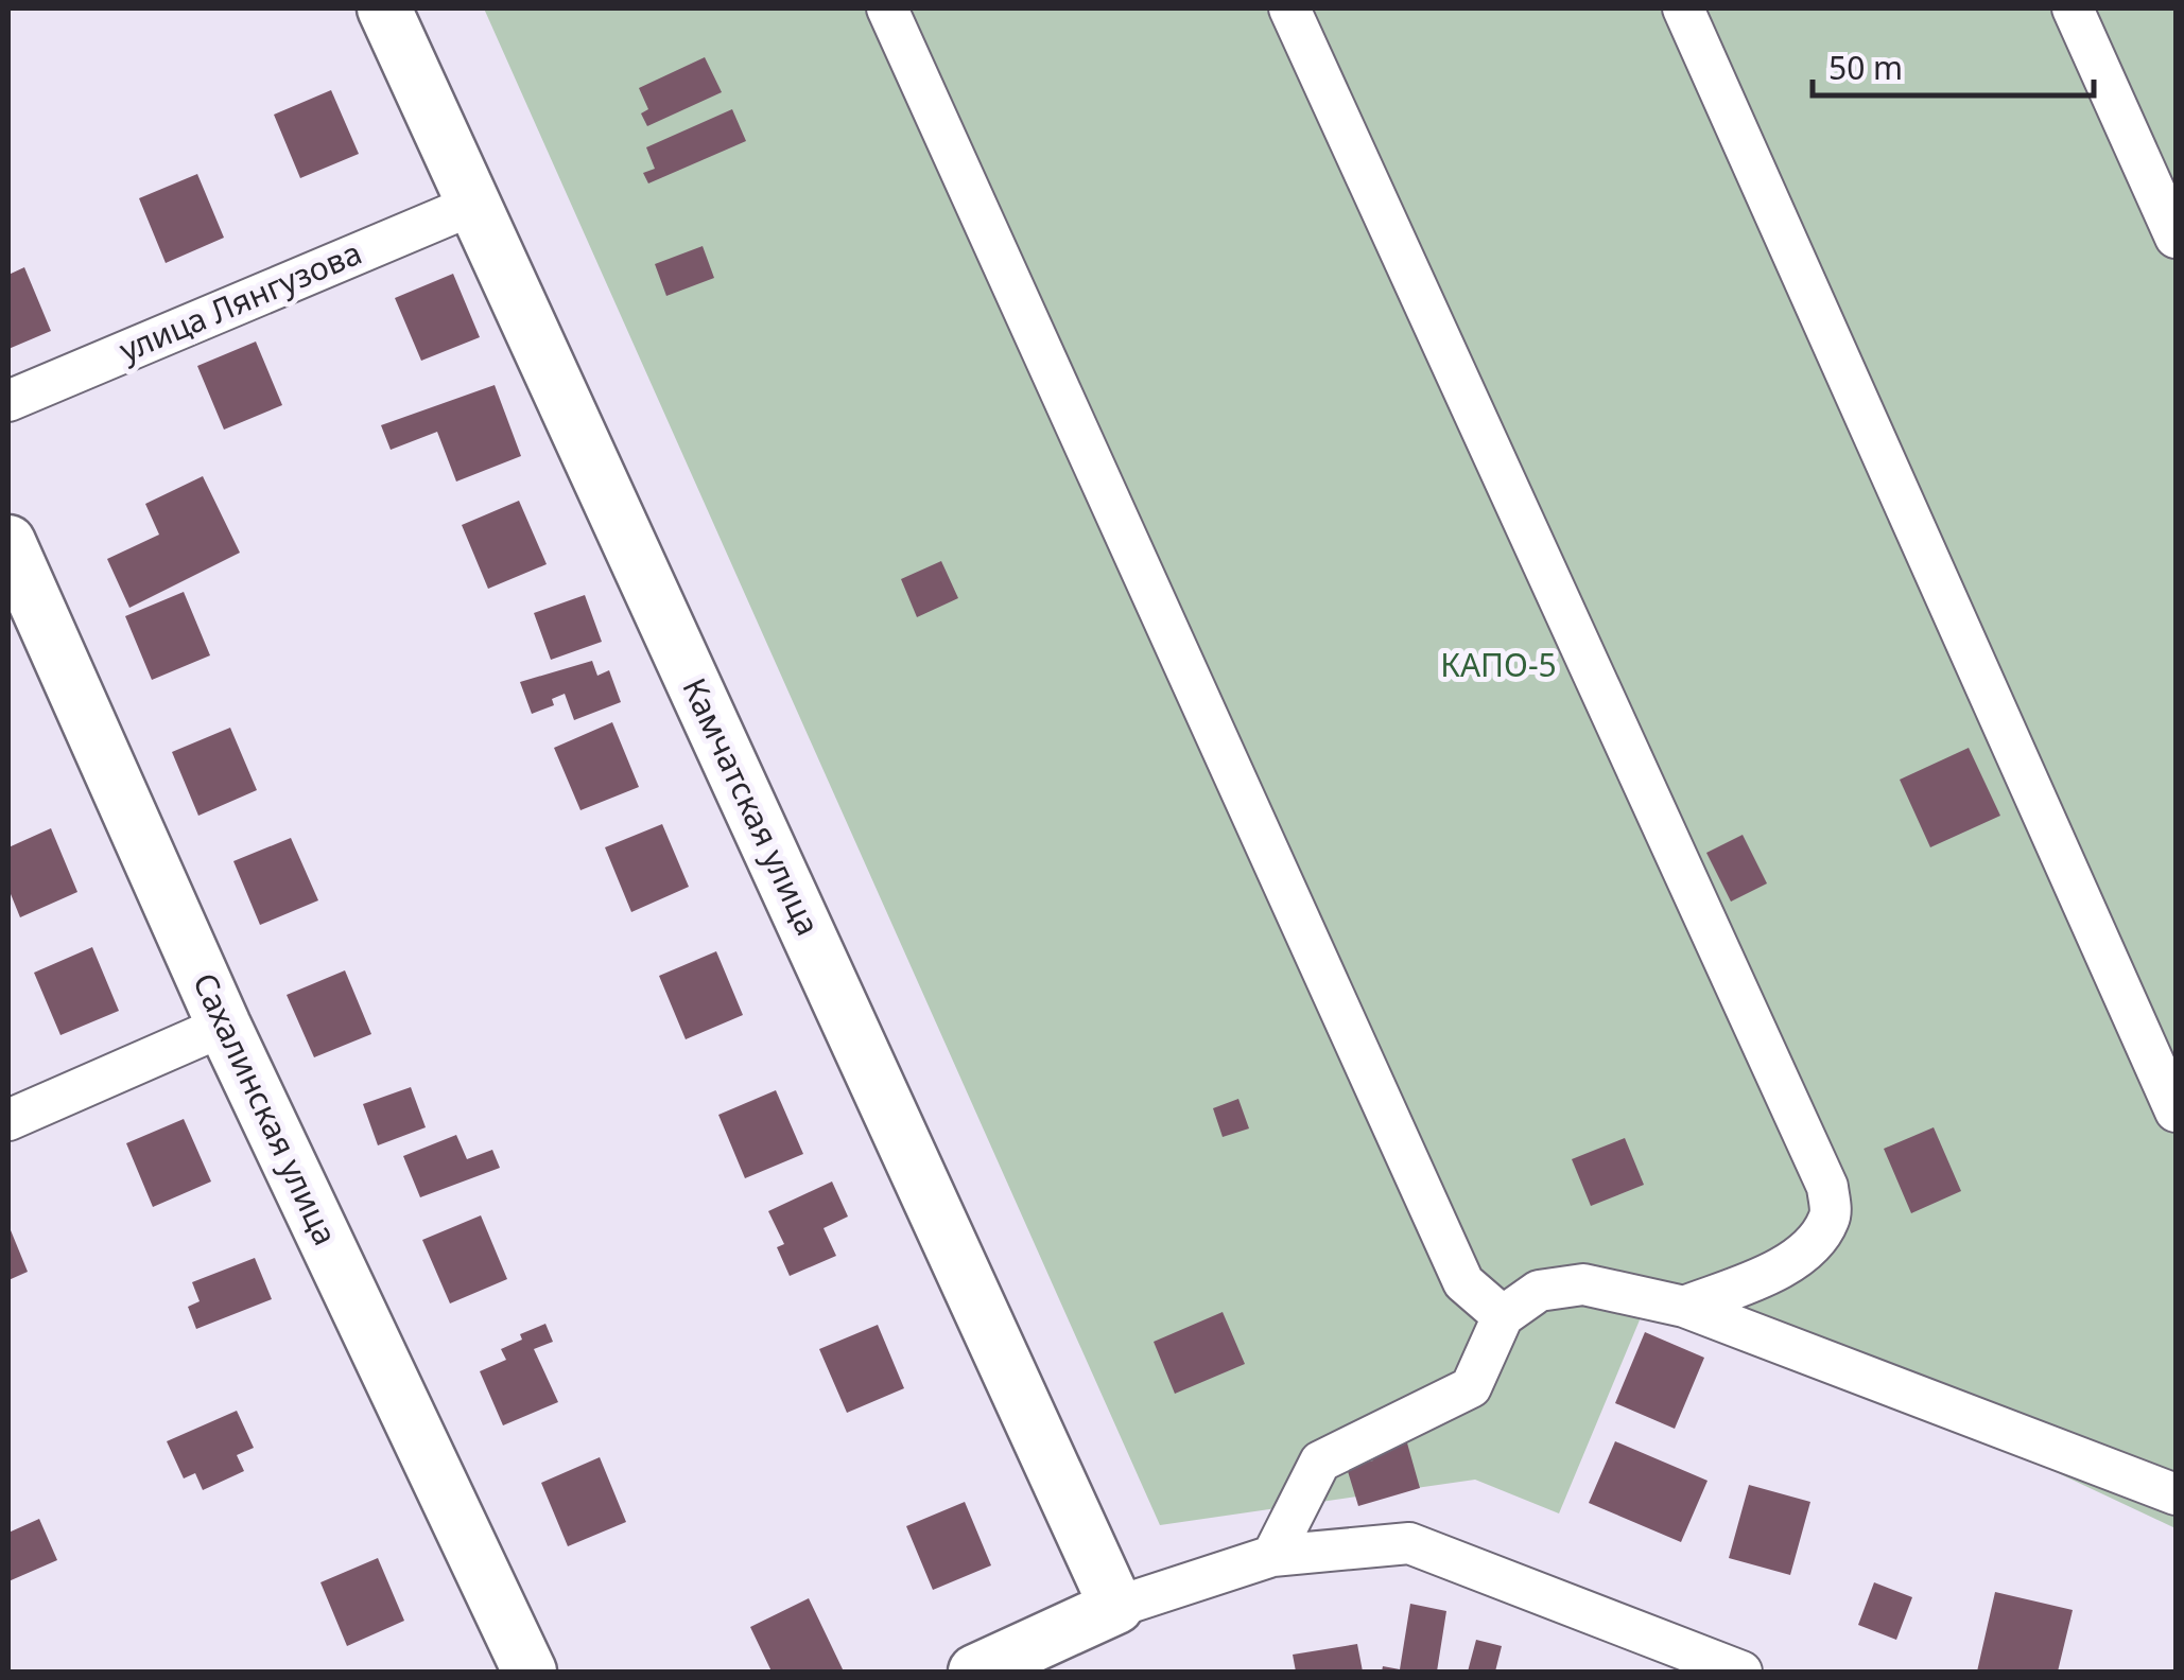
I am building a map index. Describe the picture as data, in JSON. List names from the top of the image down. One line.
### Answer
{"streets":{"main road":["Камчатская улица","Сахалинская улица"],"street":["улица Лянгузова"]},"crossings":[["улица Лянгузова","Камчатская улица"]],"parks":["КАПО-5"],"scale_bar":"50 m"}
